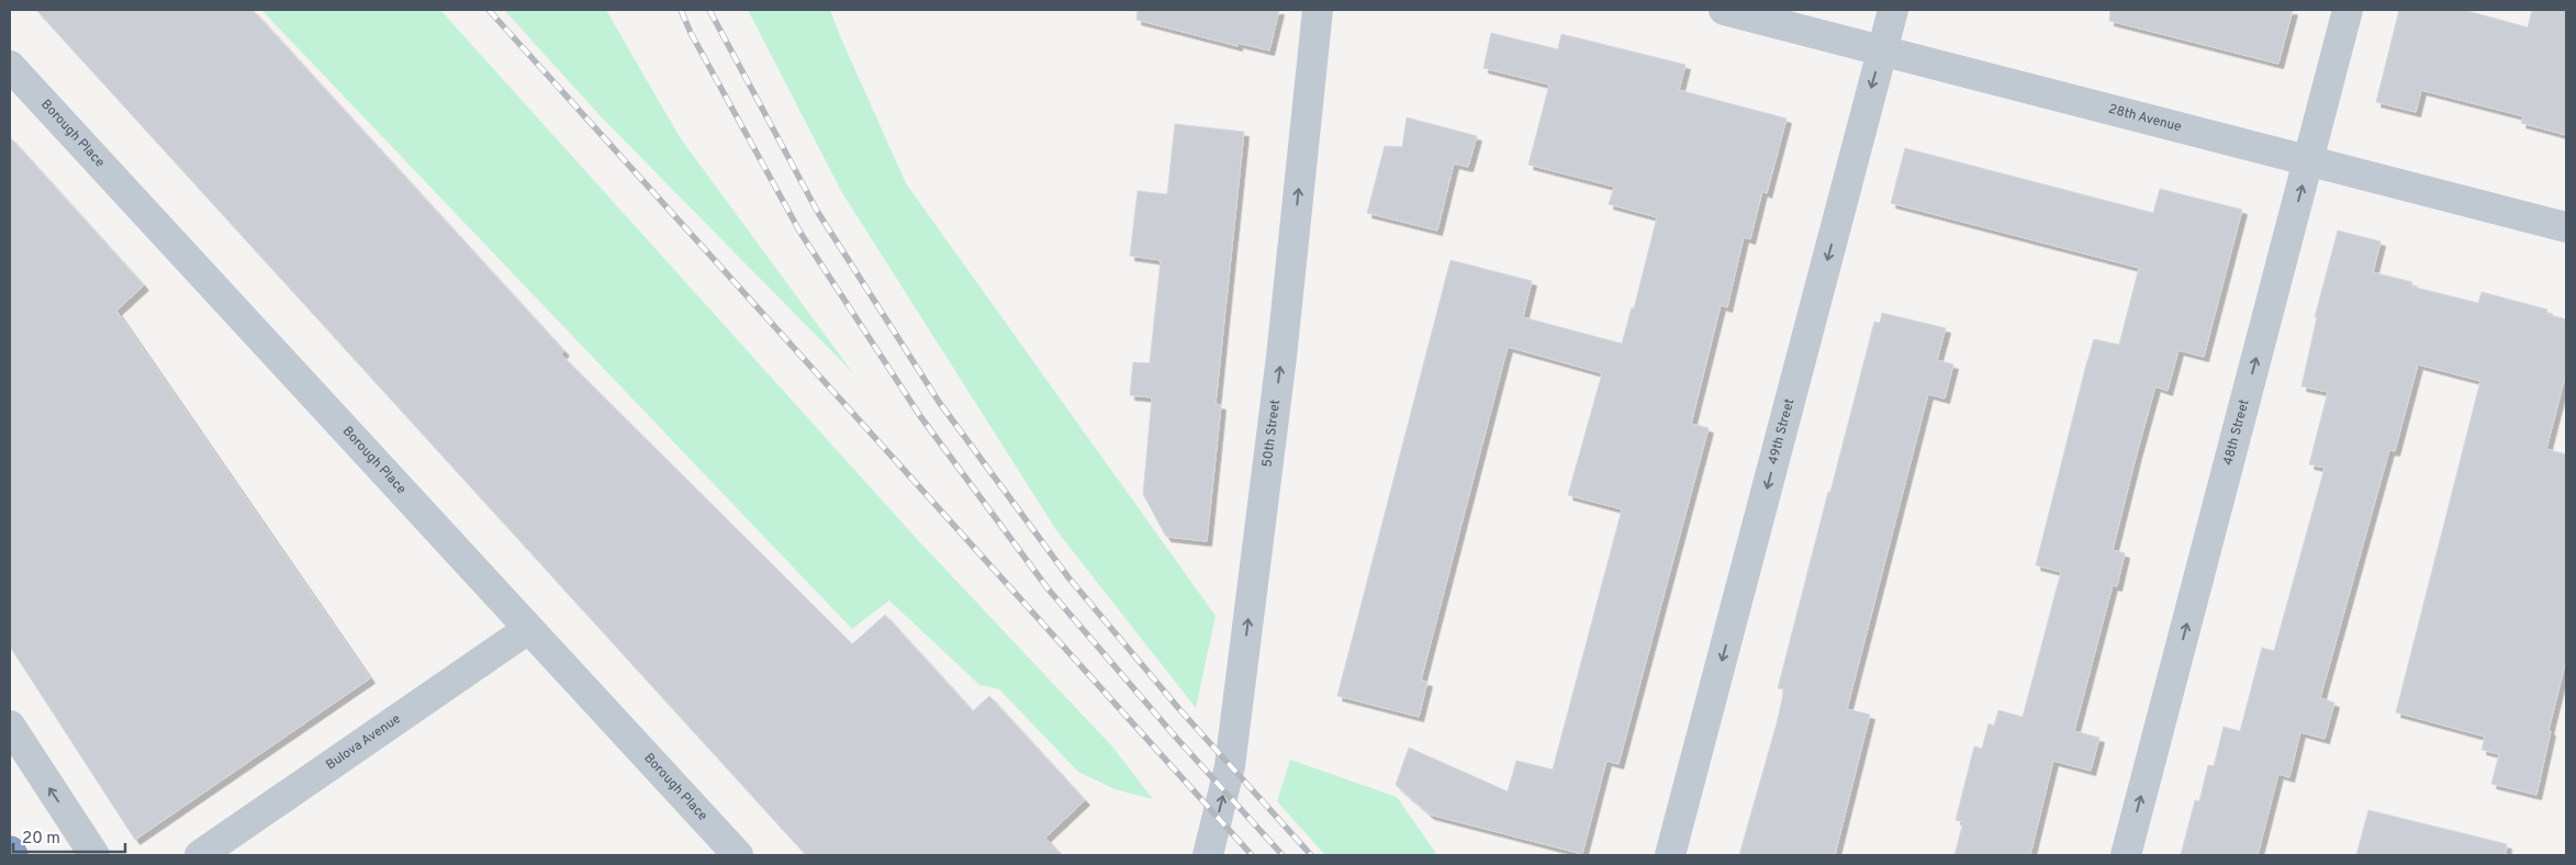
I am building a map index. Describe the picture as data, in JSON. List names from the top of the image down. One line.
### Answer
{"streets":{"street":["28th Avenue","Borough Place","49th Street","48th Street","50th Street","Bulova Avenue"]},"crossings":[["28th Avenue","49th Street"],["28th Avenue","48th Street"],["Borough Place","Bulova Avenue"]],"one_way":["49th Street","48th Street","50th Street"],"scale_bar":"20 m"}
